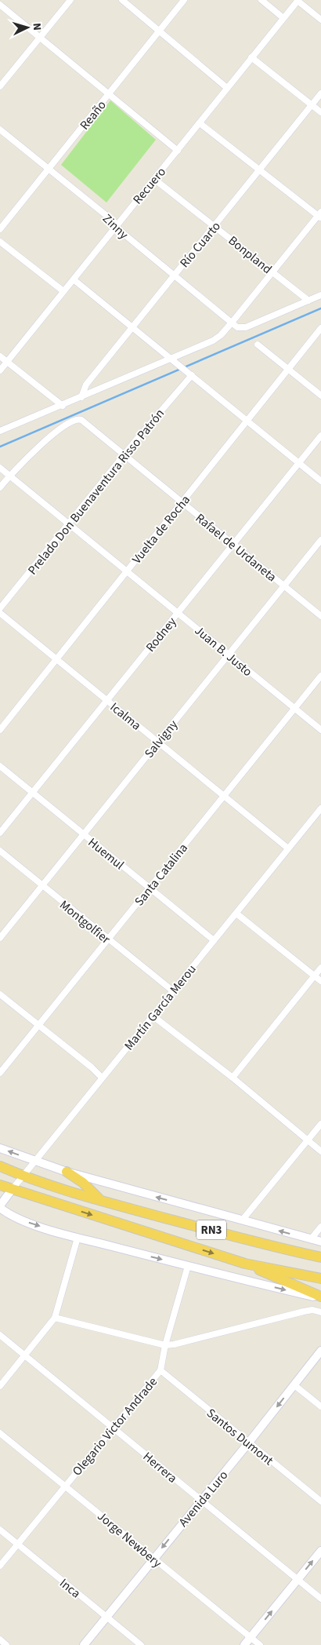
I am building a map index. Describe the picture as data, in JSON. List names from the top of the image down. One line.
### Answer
{"streets":{"highway":["RN3"],"street":["Reaño","Recuero","Zinny","Río Cuarto","Bonpland","Prelado Don Buenaventura Risso Patrón","Vuelta de Rocha","Rafael de Urdaneta","Rodney","Juan B. Justo","Icalma","Salvigny","Huemul","Santa Catalina","Montgolfier","Martín García Merou","Olegario Victor Andrade","Santos Dumont","Herrera","Avenida Luro","Jorge Newbery","Inca"]},"crossings":[["Reaño","Zinny"],["Recuero","Zinny"],["Recuero","Bonpland"],["Zinny","Río Cuarto"],["Río Cuarto","Bonpland"],["Prelado Don Buenaventura Risso Patrón","Rafael de Urdaneta"],["Prelado Don Buenaventura Risso Patrón","Juan B. Justo"],["Vuelta de Rocha","Rafael de Urdaneta"],["Vuelta de Rocha","Juan B. Justo"],["Vuelta de Rocha","Icalma"],["Rafael de Urdaneta","Rodney"],["Rafael de Urdaneta","Juan B. Justo"],["Rafael de Urdaneta","Salvigny"],["Rodney","Juan B. Justo"],["Rodney","Icalma"],["Rodney","Huemul"],["Juan B. Justo","Salvigny"],["Juan B. Justo","Santa Catalina"],["Icalma","Salvigny"],["Icalma","Santa Catalina"],["Icalma","Martín García Merou"],["Salvigny","Huemul"],["Salvigny","Montgolfier"],["Huemul","Santa Catalina"],["Huemul","Martín García Merou"],["Santa Catalina","Montgolfier"],["Montgolfier","Martín García Merou"],["Martín García Merou","RN3"],["Olegario Victor Andrade","Santos Dumont"],["Olegario Victor Andrade","Herrera"],["Olegario Victor Andrade","Jorge Newbery"],["Olegario Victor Andrade","Inca"],["Santos Dumont","Avenida Luro"],["Herrera","Avenida Luro"],["Avenida Luro","Jorge Newbery"],["Avenida Luro","Inca"]],"one_way":["Avenida Luro"],"north":"right"}
